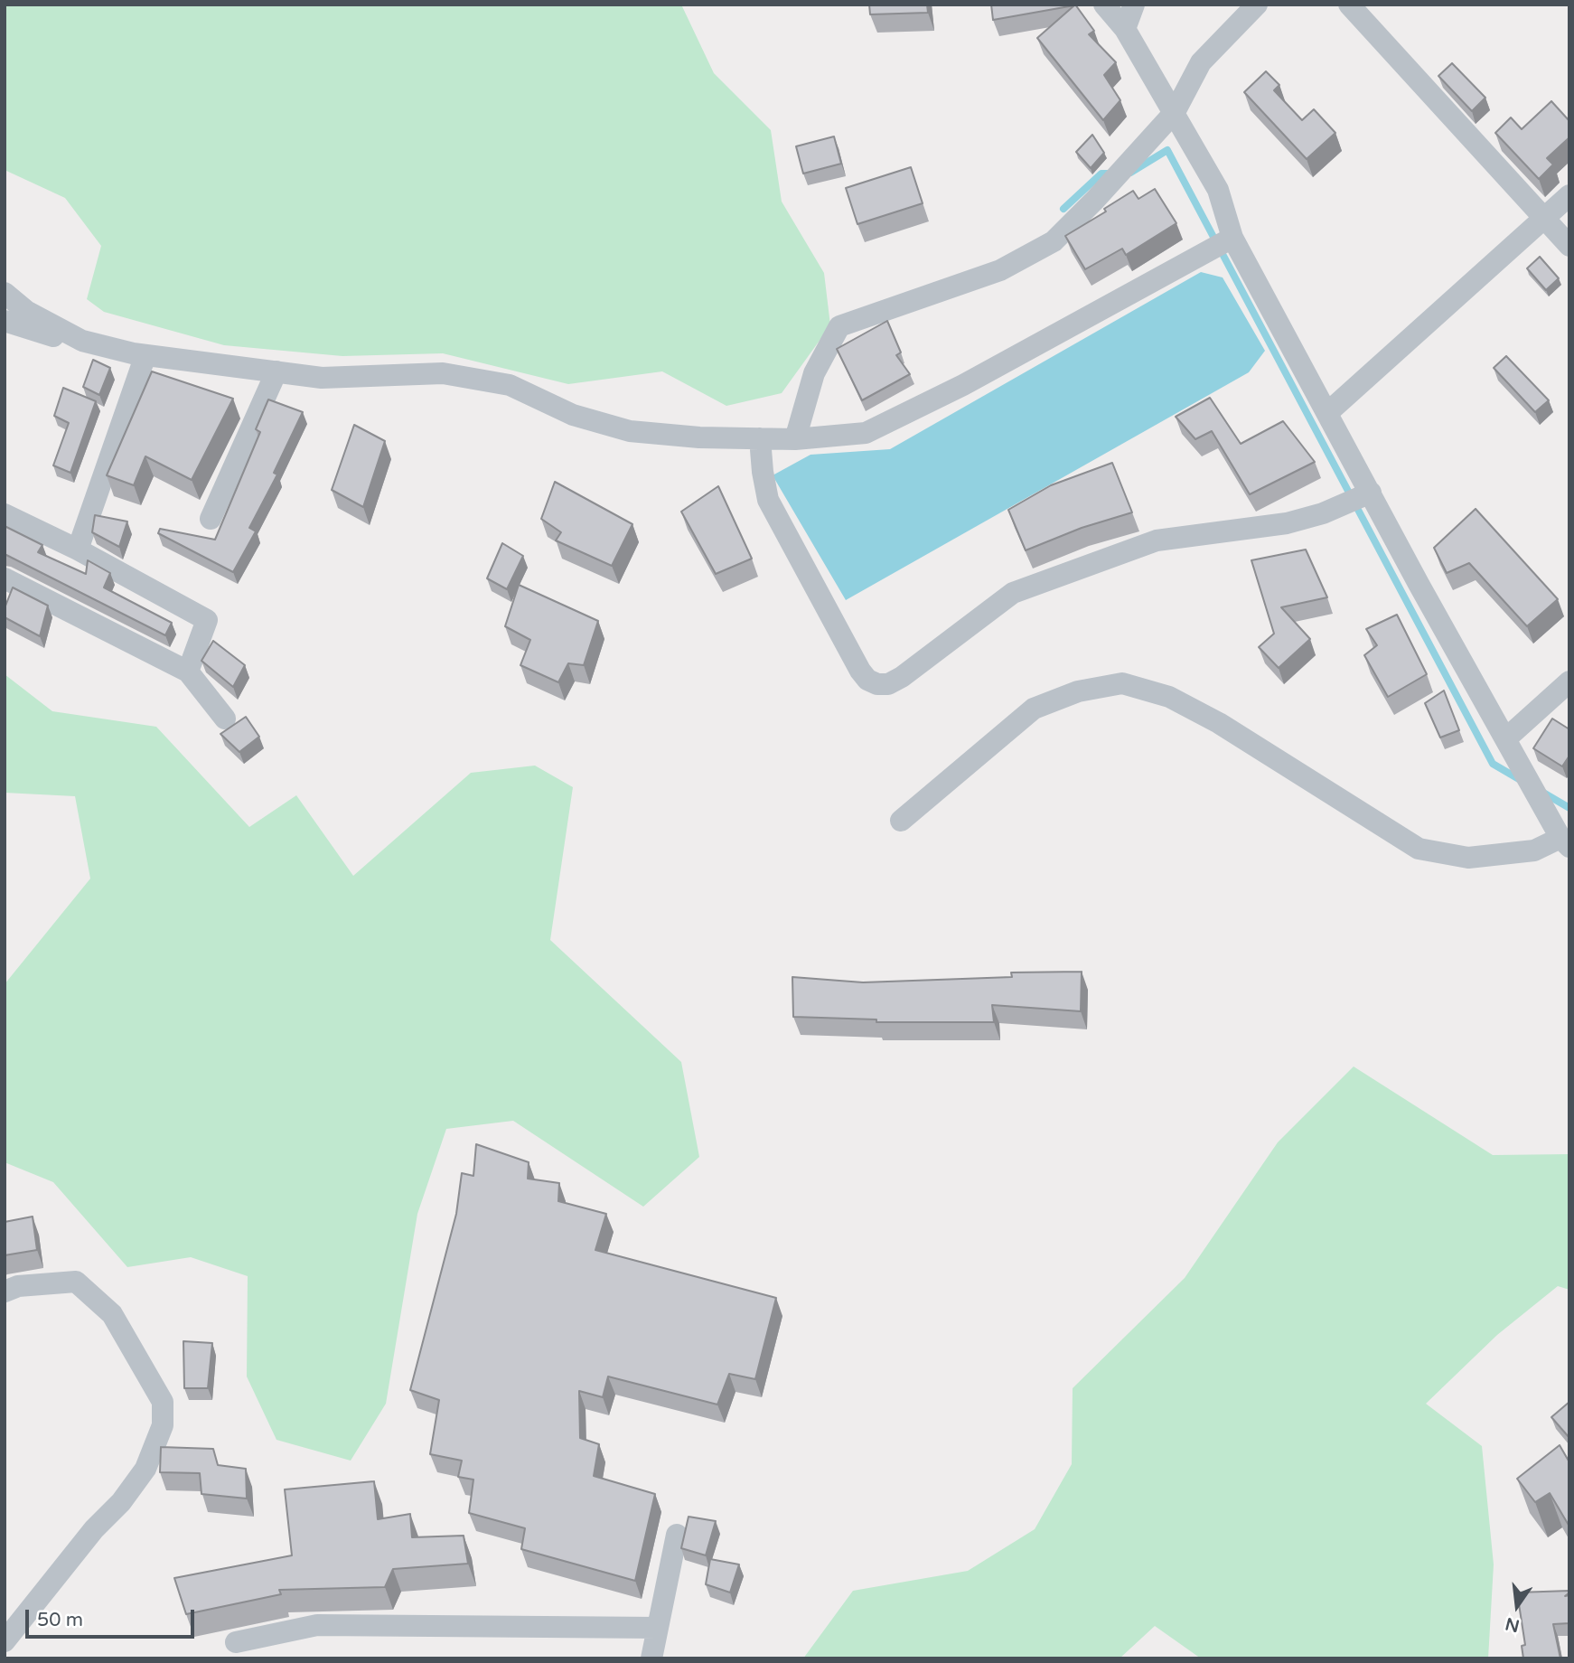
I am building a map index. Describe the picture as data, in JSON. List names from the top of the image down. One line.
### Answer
{"scale_bar":"50 m","north":"bottom"}
